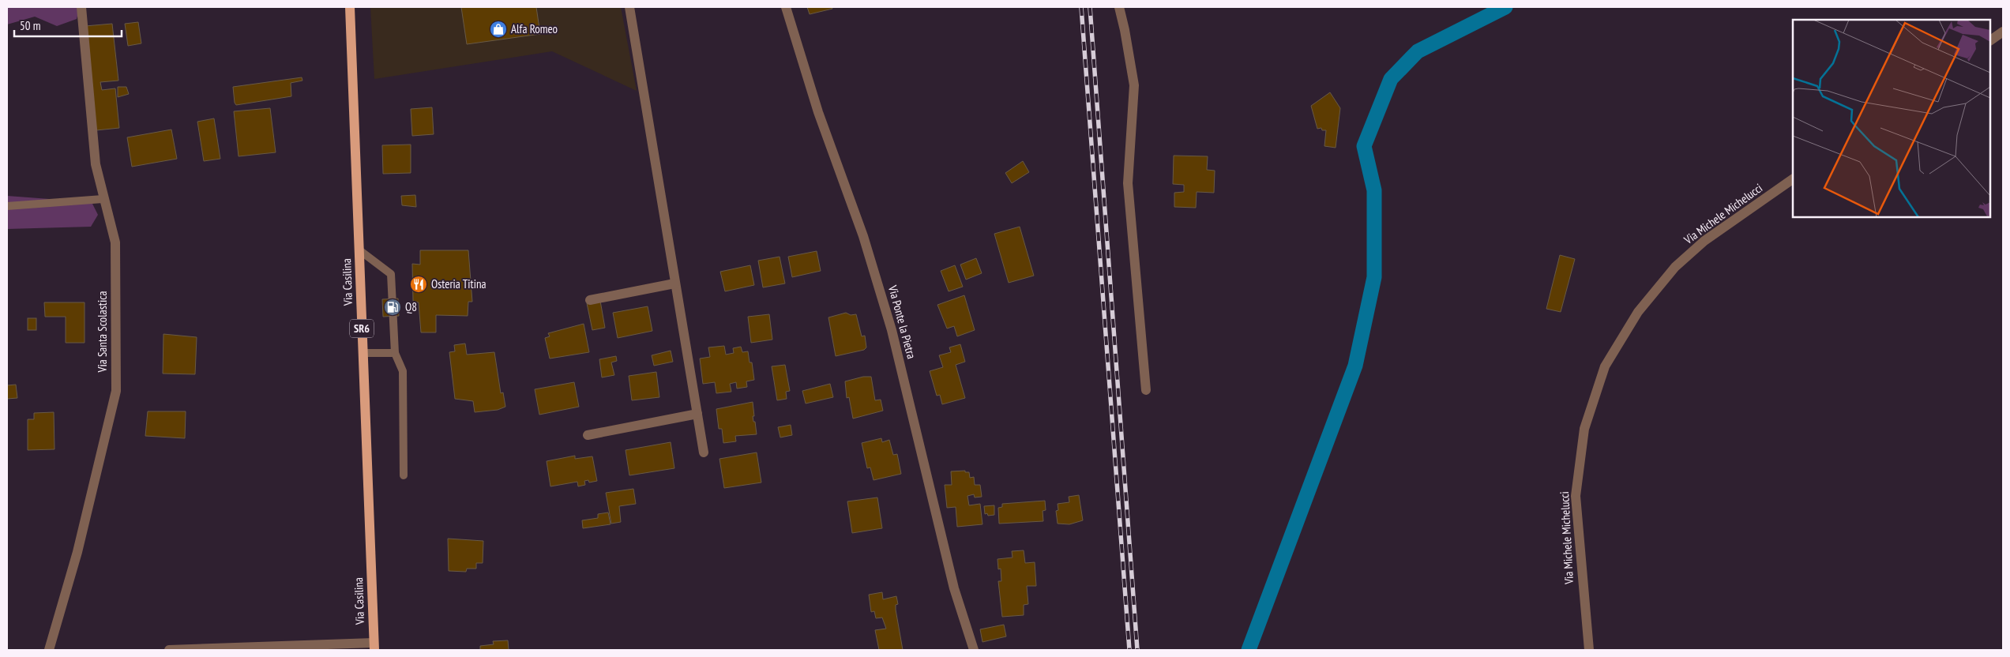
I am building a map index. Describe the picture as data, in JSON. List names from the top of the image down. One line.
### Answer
{"streets":{"main road":["Via Casilina","SR6"],"street":["Via Michele Michelucci","Via Ponte la Pietra","Via Santa Scolastica"]},"places":{"shop":["Alfa Romeo"],"restaurant":["Osteria Titina"],"fuel station":["Q8"]},"scale_bar":"50 m"}
